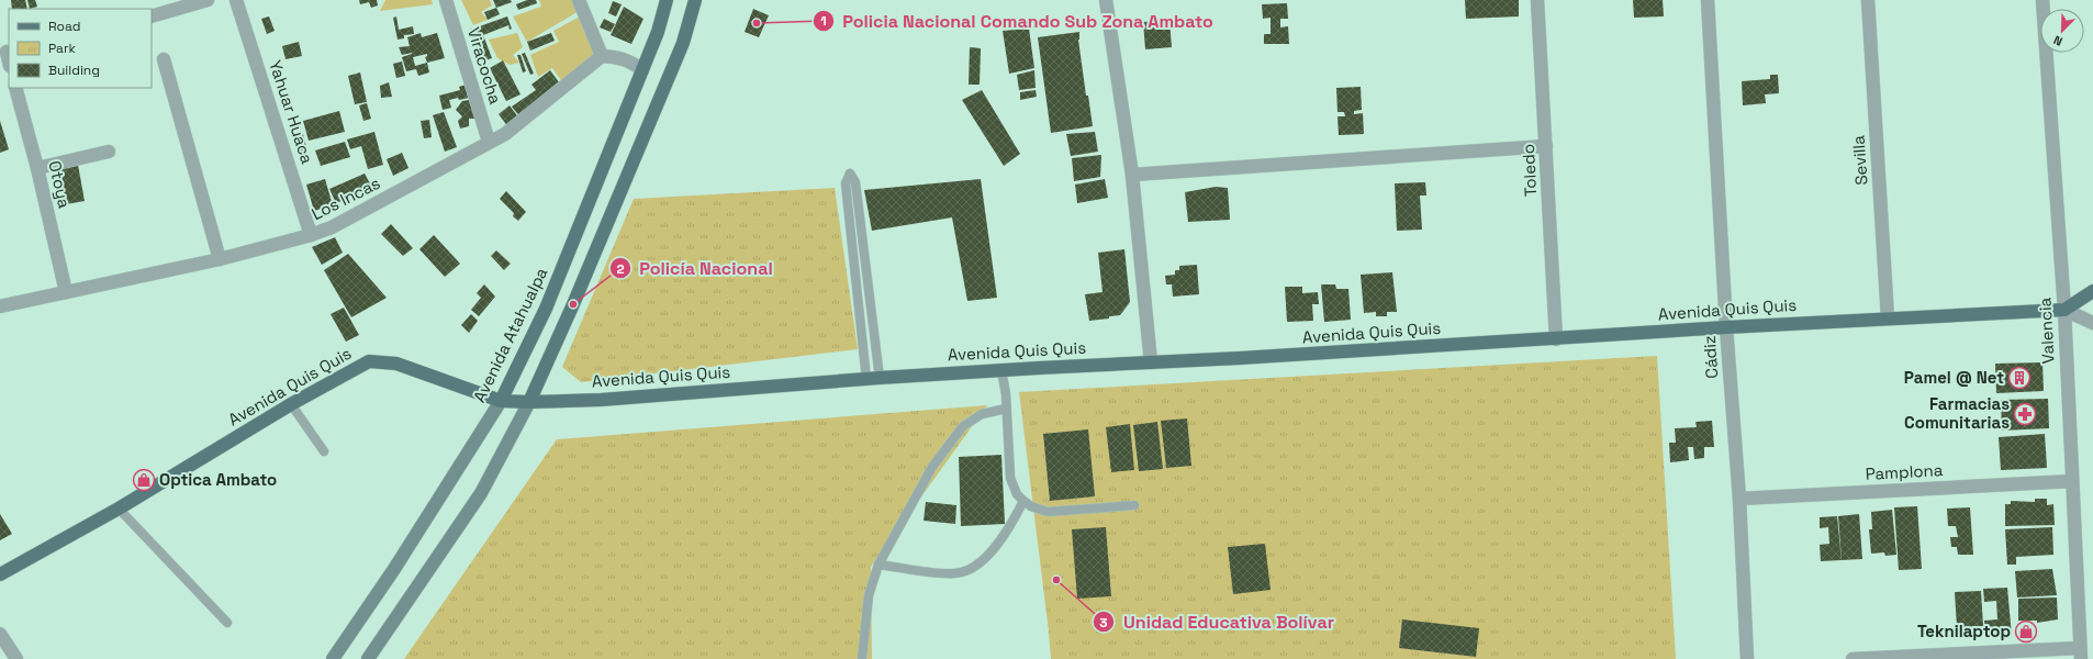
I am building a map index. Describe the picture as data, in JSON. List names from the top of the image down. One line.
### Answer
{"streets":{"main road":["Avenida Quis Quis","Avenida Atahualpa"],"street":["Viracocha","Yahuar Huaca","Sevilla","Toledo","Otoya","Los Incas","Valencia","Cádiz","Pamplona"]},"crossings":[["Viracocha","Los Incas"],["Yahuar Huaca","Los Incas"],["Sevilla","Avenida Quis Quis"],["Toledo","Avenida Quis Quis"],["Otoya","Los Incas"],["Avenida Quis Quis","Valencia"],["Avenida Quis Quis","Avenida Atahualpa"],["Avenida Quis Quis","Cádiz"],["Valencia","Pamplona"],["Cádiz","Pamplona"]],"places":{"other":["Policia Nacional Comando Sub Zona Ambato","Policía Nacional","Unidad Educativa Bolívar"],"building":["Pamel @ Net"],"pharmacy":["Farmacias Comunitarias"],"shop":["Optica Ambato","Teknilaptop"]},"legend":["Road","Park","Building"],"north":"bottom left"}
